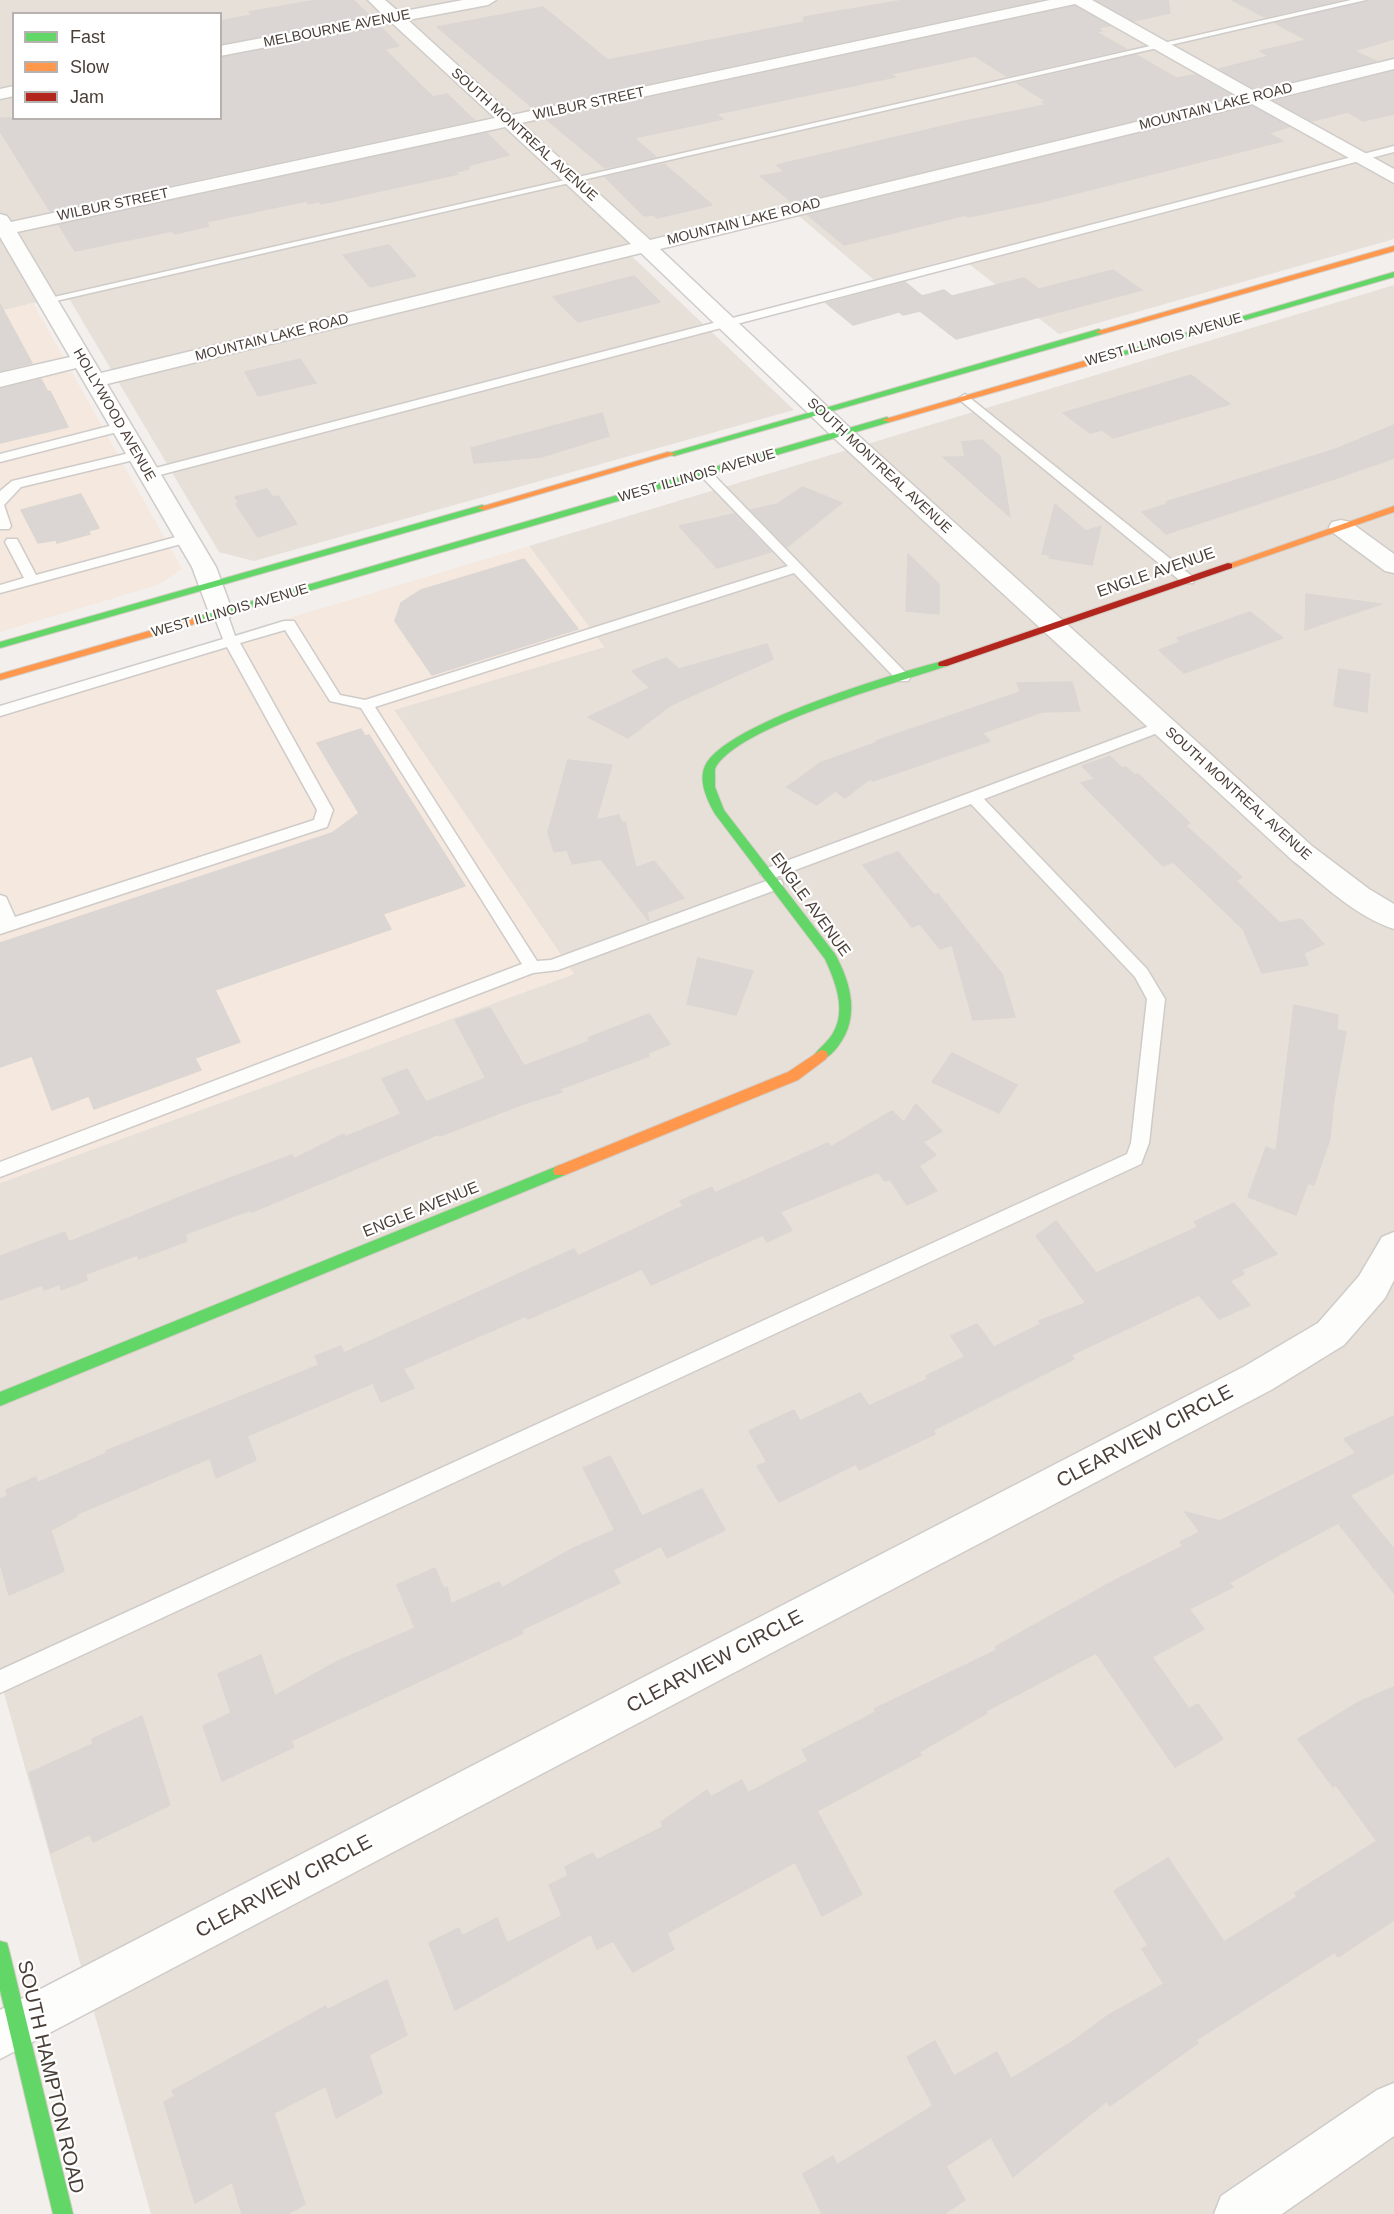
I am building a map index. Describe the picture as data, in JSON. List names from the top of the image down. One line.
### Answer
{"streets":{"main road":["WEST ILLINOIS AVENUE","ENGLE AVENUE","SOUTH HAMPTON ROAD"],"street":["MELBOURNE AVENUE","WILBUR STREET","MOUNTAIN LAKE ROAD","SOUTH MONTREAL AVENUE","HOLLYWOOD AVENUE","CLEARVIEW CIRCLE"]},"crossings":[["MELBOURNE AVENUE","SOUTH MONTREAL AVENUE"],["WILBUR STREET","SOUTH MONTREAL AVENUE"],["WILBUR STREET","HOLLYWOOD AVENUE"],["MOUNTAIN LAKE ROAD","SOUTH MONTREAL AVENUE"],["MOUNTAIN LAKE ROAD","HOLLYWOOD AVENUE"],["SOUTH MONTREAL AVENUE","WEST ILLINOIS AVENUE"],["SOUTH MONTREAL AVENUE","ENGLE AVENUE"],["WEST ILLINOIS AVENUE","HOLLYWOOD AVENUE"],["CLEARVIEW CIRCLE","SOUTH HAMPTON ROAD"]],"legend":["Fast","Slow","Jam"]}
